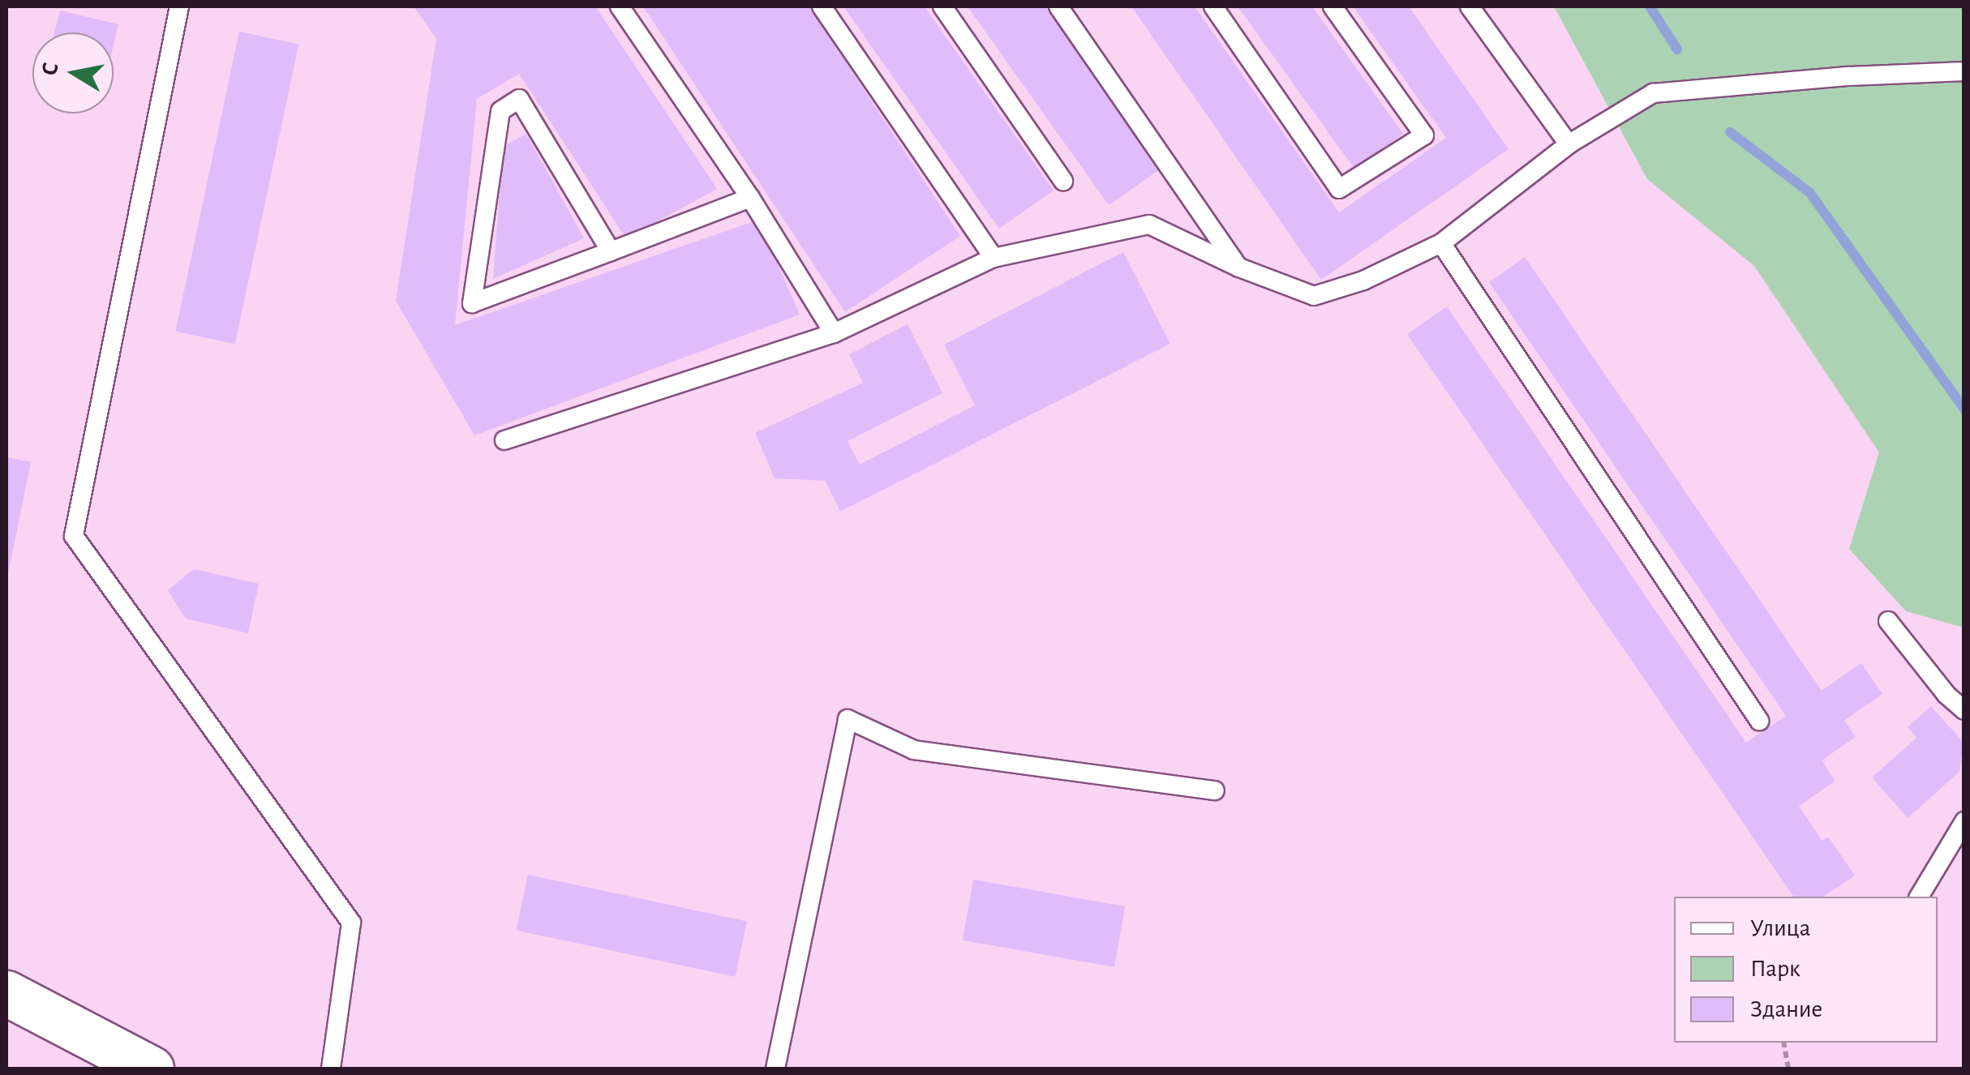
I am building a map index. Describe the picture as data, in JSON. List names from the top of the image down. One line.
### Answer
{"legend":["Улица","Парк","Здание"],"north":"left"}
